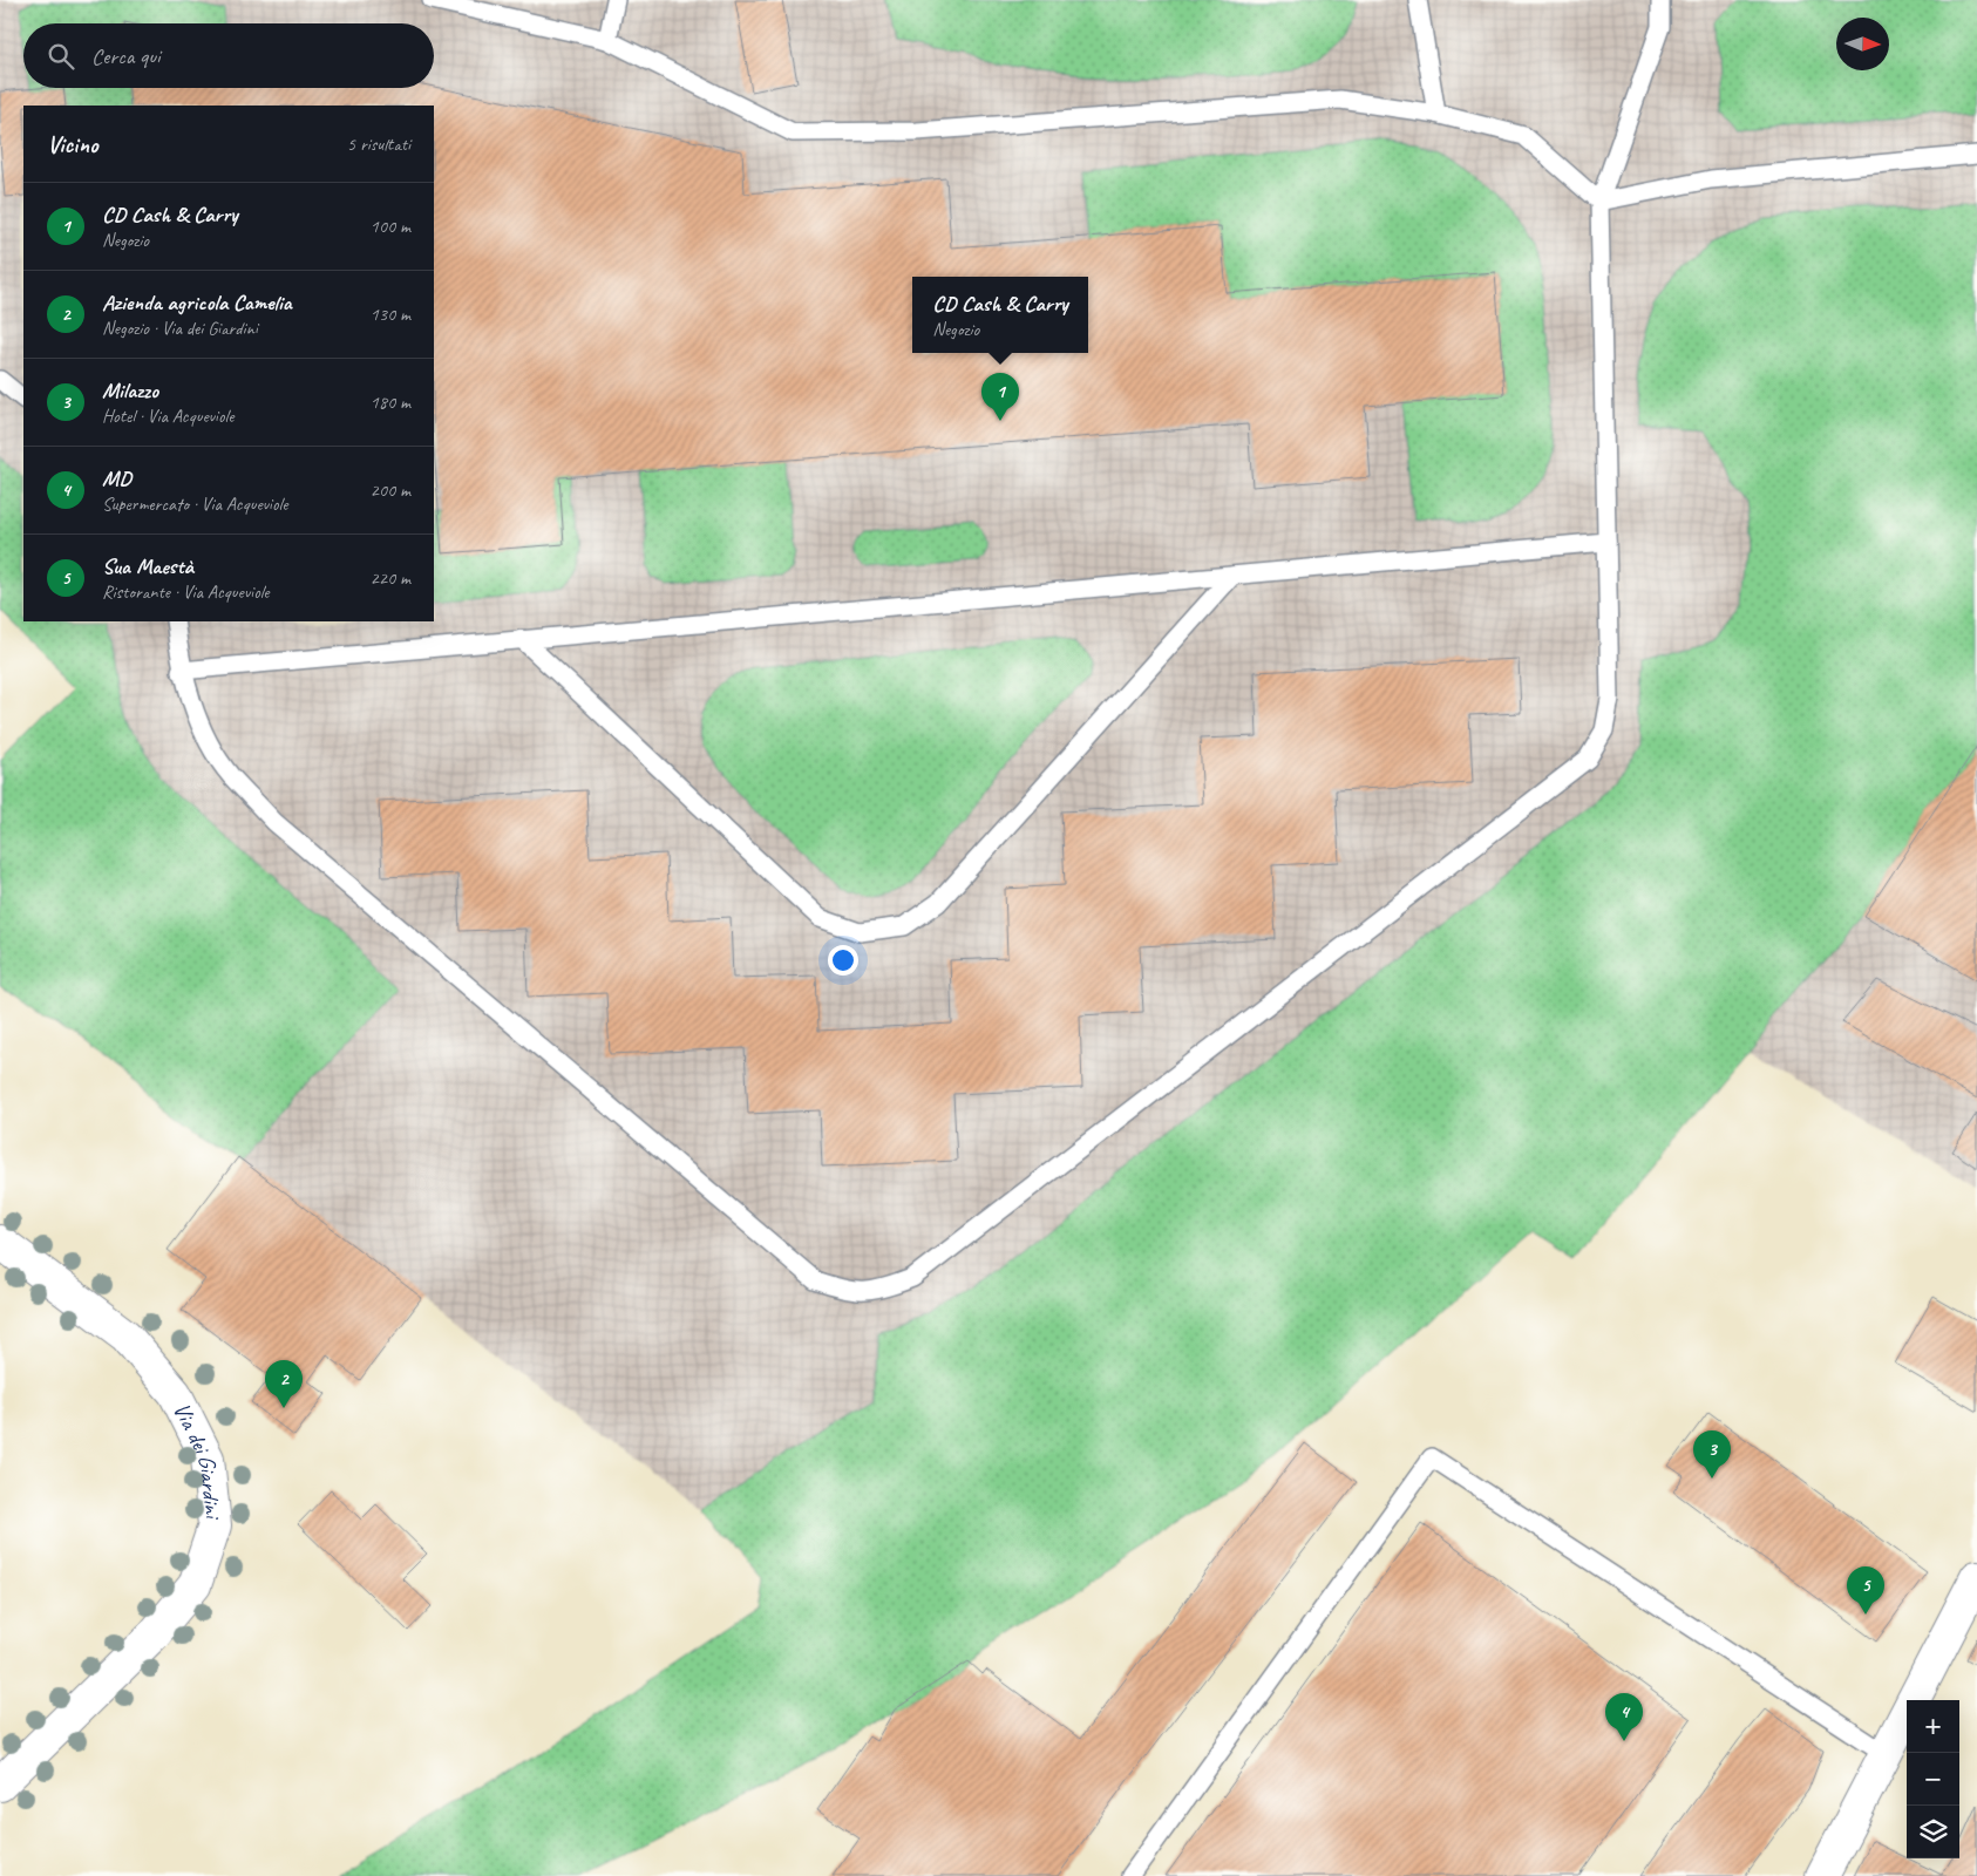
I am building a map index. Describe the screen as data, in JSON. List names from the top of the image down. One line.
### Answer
{"streets":{"street":["Via dei Giardini"]},"north":"right","page":{"search":"Cerca qui","heading":["Vicino","5 risultati"],"list":[{"mark":"1","name":"CD Cash & Carry","note":"Negozio","value":"100 m"},{"mark":"2","name":"Azienda agricola Camelia","note":"Negozio · Via dei Giardini","value":"130 m"},{"mark":"3","name":"Milazzo","note":"Hotel · Via Acqueviole","value":"180 m"},{"mark":"4","name":"MD","note":"Supermercato · Via Acqueviole","value":"200 m"},{"mark":"5","name":"Sua Maestà","note":"Ristorante · Via Acqueviole","value":"220 m"}],"popup":["CD Cash & Carry","Negozio"],"pins":["1","2","3","5","4"],"map_buttons":["+","−"]}}
